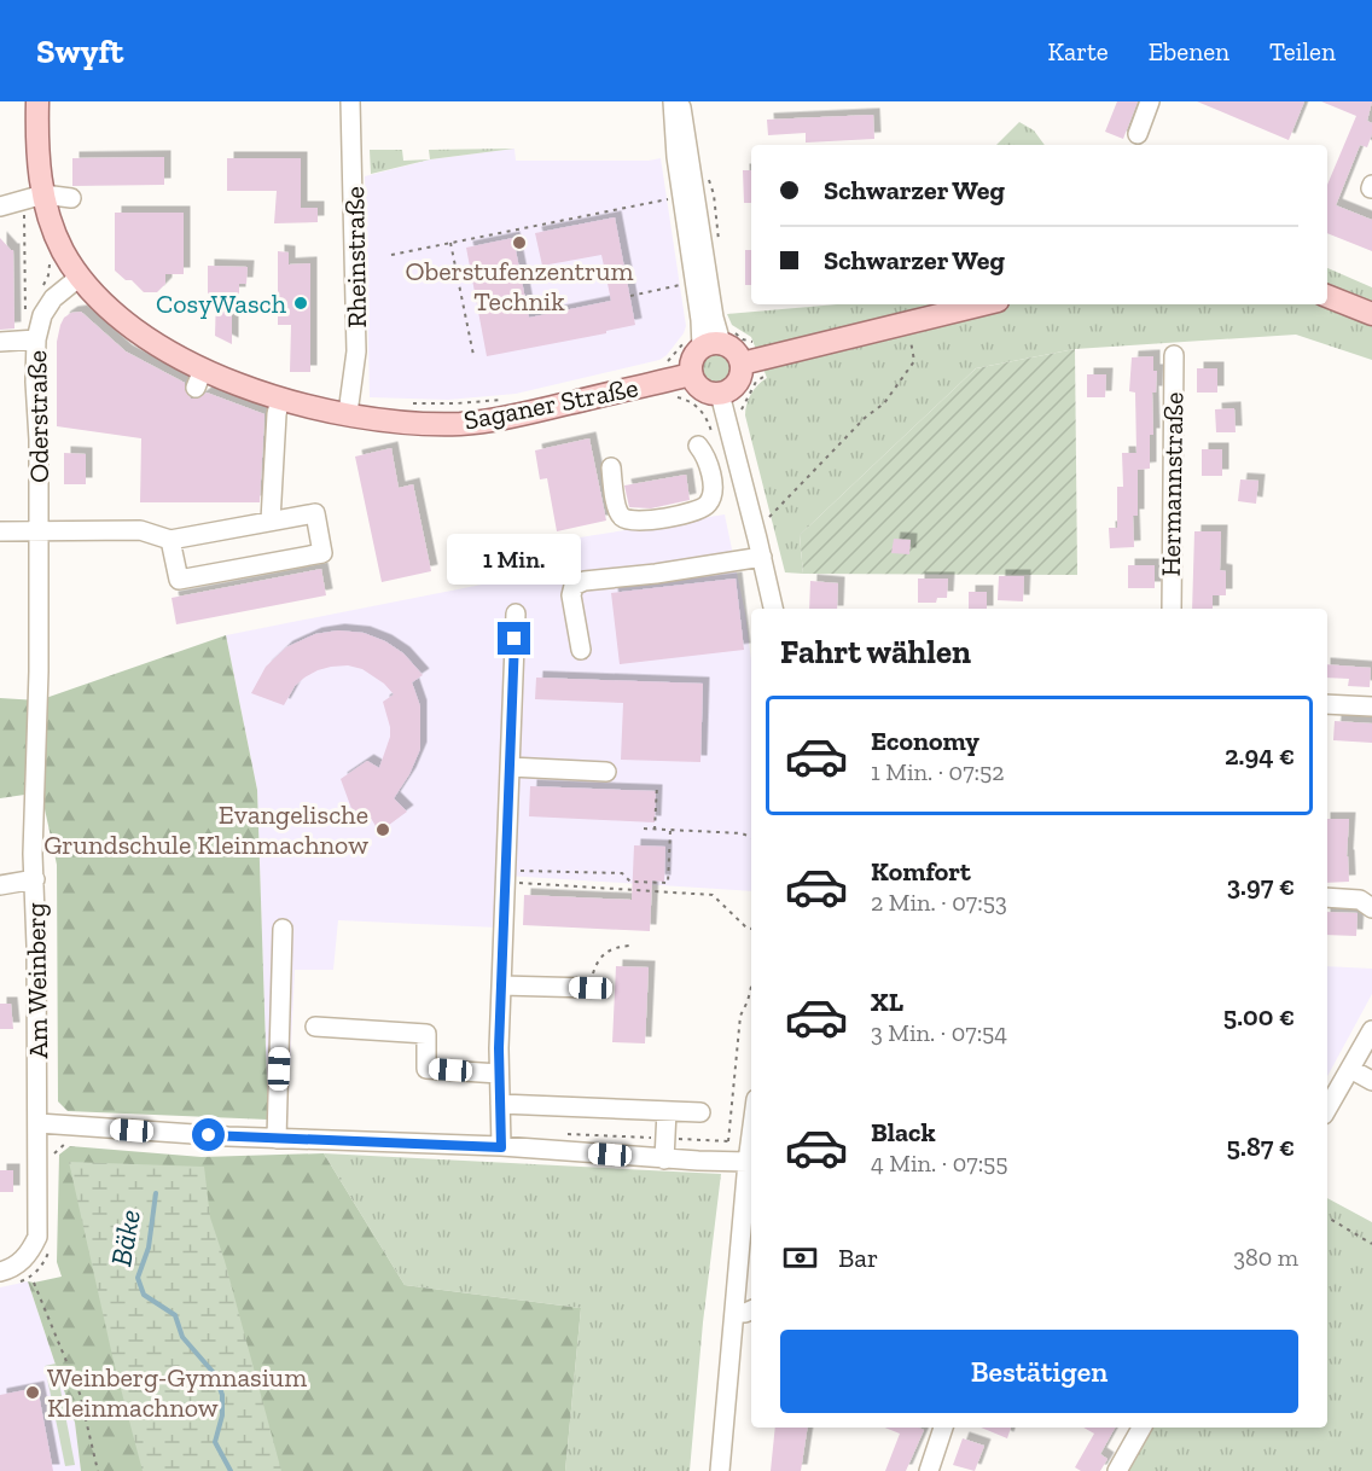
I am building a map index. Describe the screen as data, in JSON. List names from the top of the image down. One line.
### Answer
{"streets":{"main road":["Saganer Straße"],"street":["Rheinstraße","Oderstraße","Hermannstraße","Am Weinberg"]},"crossings":[["Rheinstraße","Saganer Straße"],["Saganer Straße","Oderstraße"],["Oderstraße","Am Weinberg"]],"water":["Bäke"],"places":["Oberstufenzentrum Technik","CosyWasch","Evangelische Grundschule Kleinmachnow","Weinberg-Gymnasium Kleinmachnow"],"page":{"header":"Swyft","nav":["Karte","Ebenen","Teilen"],"banner":["Schwarzer Weg","Schwarzer Weg"],"bubble":"1 Min.","heading":"Fahrt wählen","list":[{"name":"Economy","note":"1 Min. · 07:52","value":"2.94 €"},{"name":"Komfort","note":"2 Min. · 07:53","value":"3.97 €"},{"name":"XL","note":"3 Min. · 07:54","value":"5.00 €"},{"name":"Black","note":"4 Min. · 07:55","value":"5.87 €"}],"pay":["Bar","380 m"],"buttons":"Bestätigen"}}
